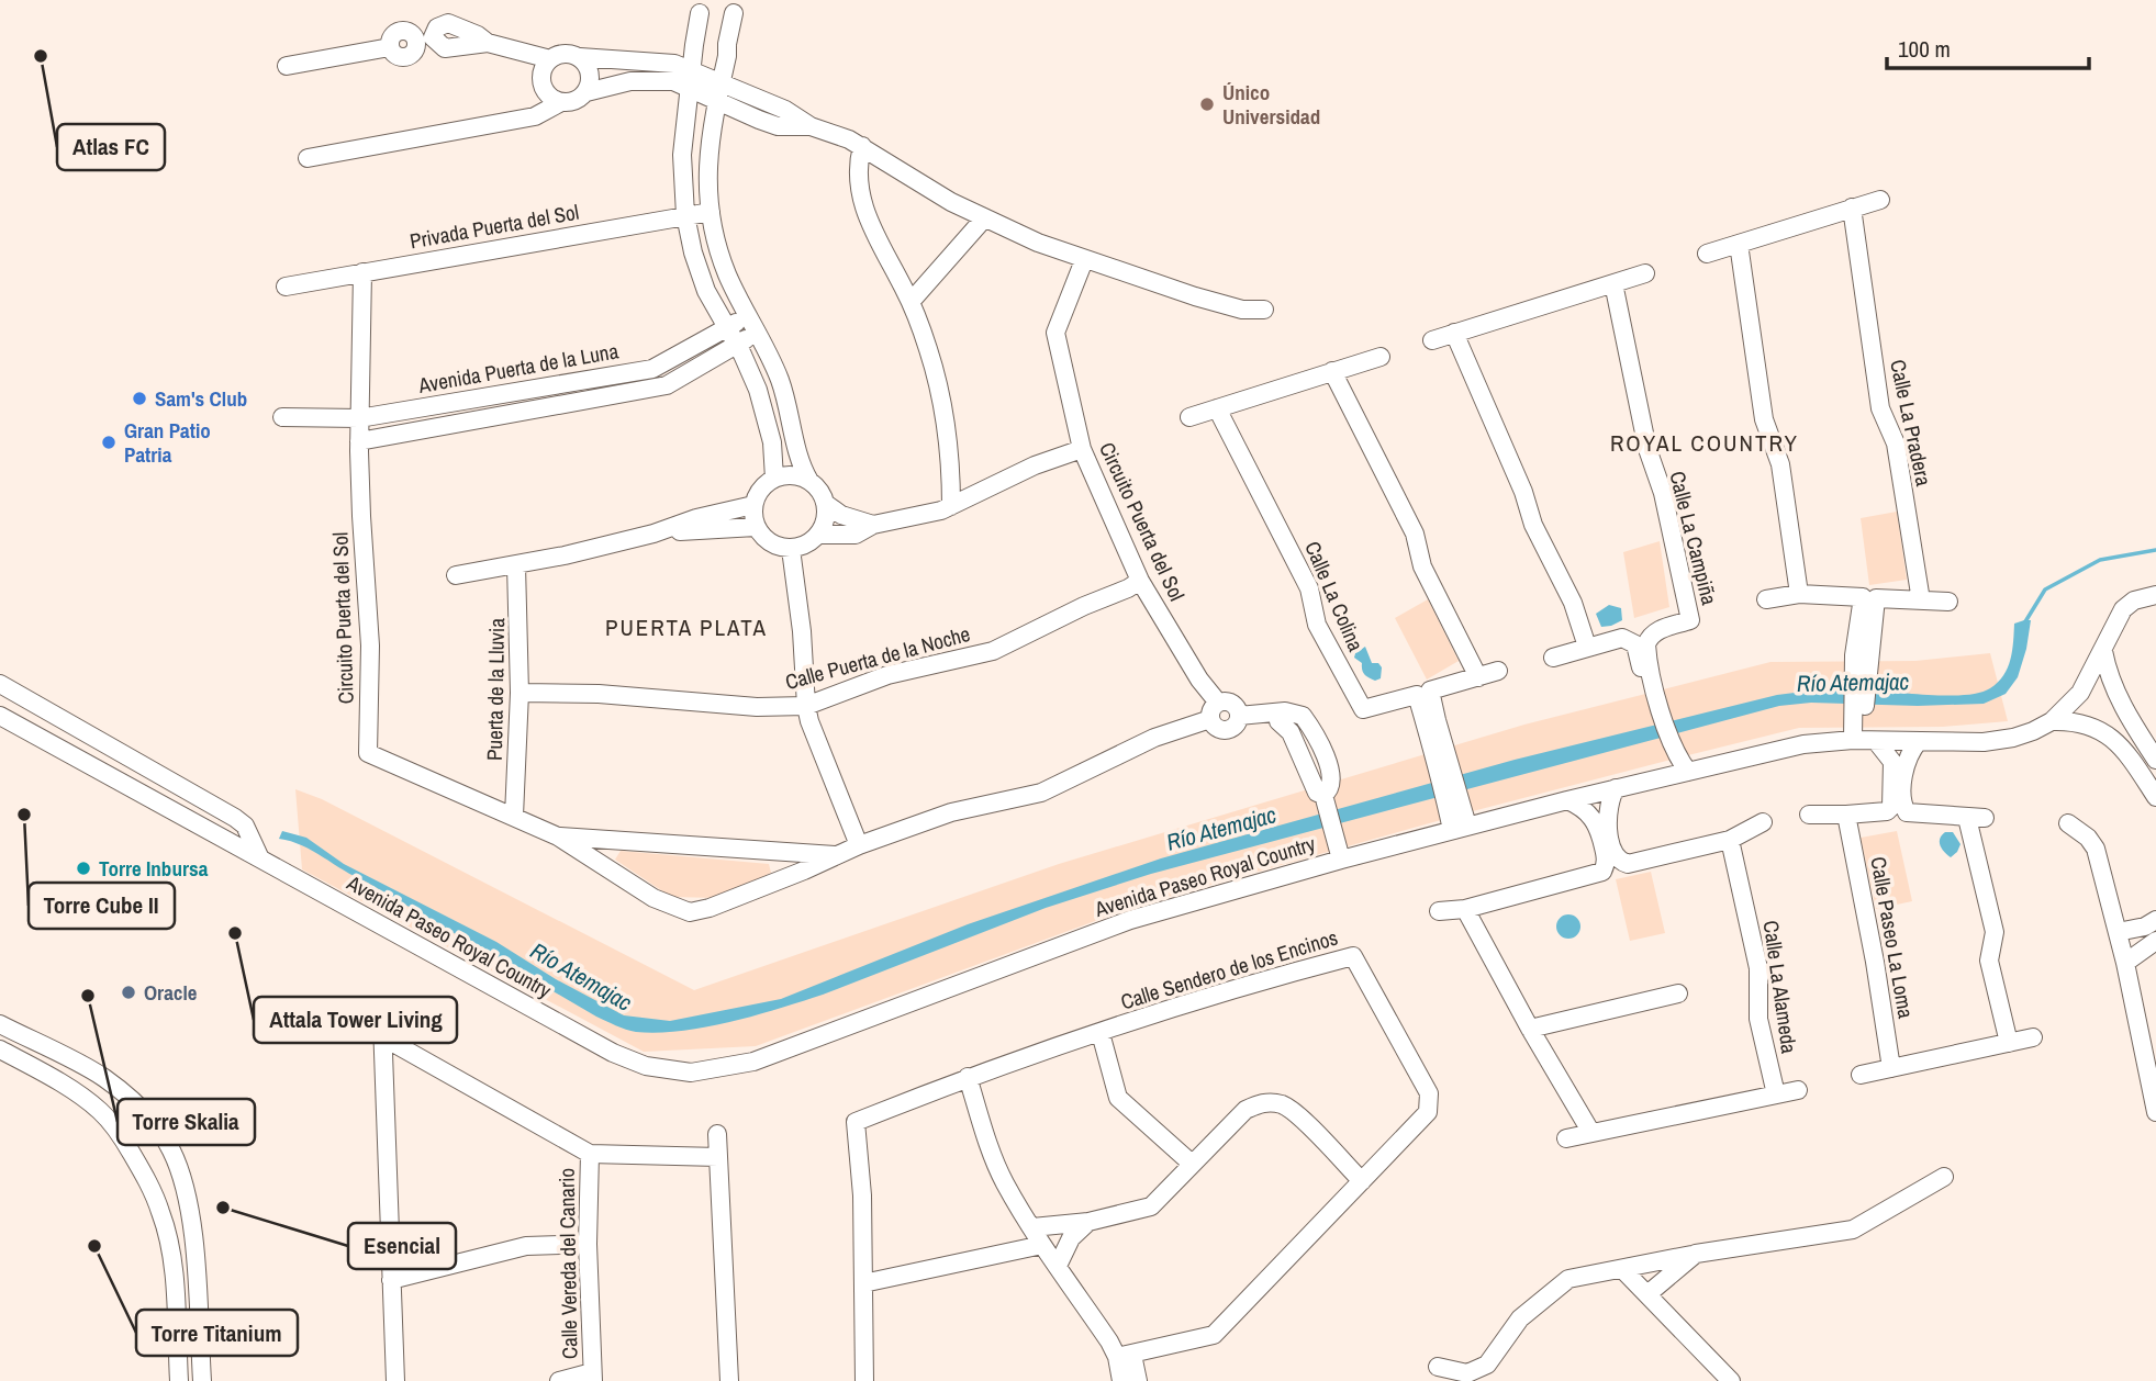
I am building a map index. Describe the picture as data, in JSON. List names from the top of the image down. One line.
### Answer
{"streets":{"street":["Privada Puerta del Sol","Avenida Puerta de la Luna","Calle La Pradera","Circuito Puerta del Sol","Calle La Campiña","Calle La Colina","Calle Puerta de la Noche","Puerta de la Lluvia","Avenida Paseo Royal Country","Calle Paseo La Loma","Calle Sendero de los Encinos","Calle La Alameda","Calle Vereda del Canario"]},"crossings":[["Privada Puerta del Sol","Circuito Puerta del Sol"],["Avenida Puerta de la Luna","Circuito Puerta del Sol"],["Circuito Puerta del Sol","Calle Puerta de la Noche"],["Circuito Puerta del Sol","Puerta de la Lluvia"],["Calle La Campiña","Avenida Paseo Royal Country"],["Calle La Colina","Avenida Paseo Royal Country"],["Calle Puerta de la Noche","Puerta de la Lluvia"]],"districts":["ROYAL COUNTRY","PUERTA PLATA"],"water":["Río Atemajac"],"places":["Atlas FC","Único Universidad","Sam's Club","Gran Patio Patria","Torre Cube II","Torre Inbursa","Attala Tower Living","Oracle","Torre Skalia","Esencial","Torre Titanium"],"scale_bar":"100 m"}
